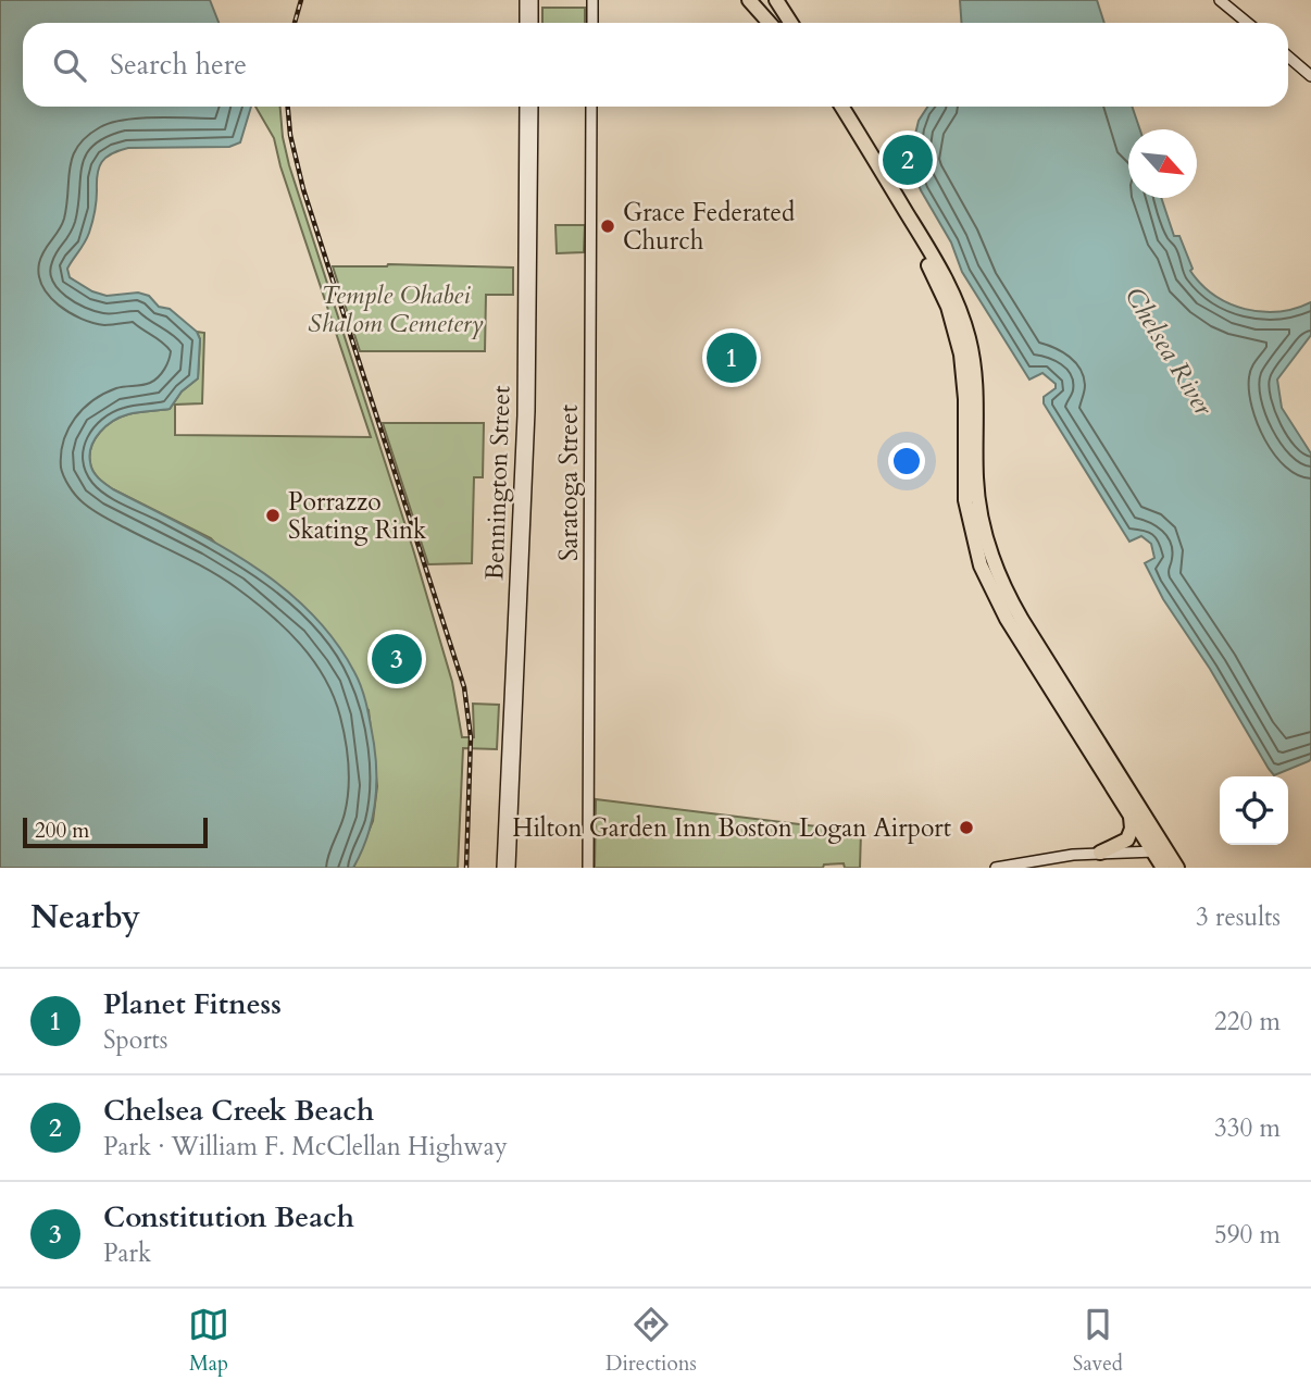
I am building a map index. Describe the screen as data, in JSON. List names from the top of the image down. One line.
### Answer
{"streets":{"main road":["Bennington Street","Saratoga Street"]},"water":["Chelsea River"],"parks":["Temple Ohabei Shalom Cemetery"],"places":["Grace Federated Church","Porrazzo Skating Rink","Hilton Garden Inn Boston Logan Airport"],"scale_bar":"200 m","north":"bottom right","page":{"search":"Search here","pins":["2","1","3"],"scale":"200 m","heading":["Nearby","3 results"],"list":[{"mark":"1","name":"Planet Fitness","note":"Sports","value":"220 m"},{"mark":"2","name":"Chelsea Creek Beach","note":"Park · William F. McClellan Highway","value":"330 m"},{"mark":"3","name":"Constitution Beach","note":"Park","value":"590 m"}],"nav":["Map","Directions","Saved"]}}
